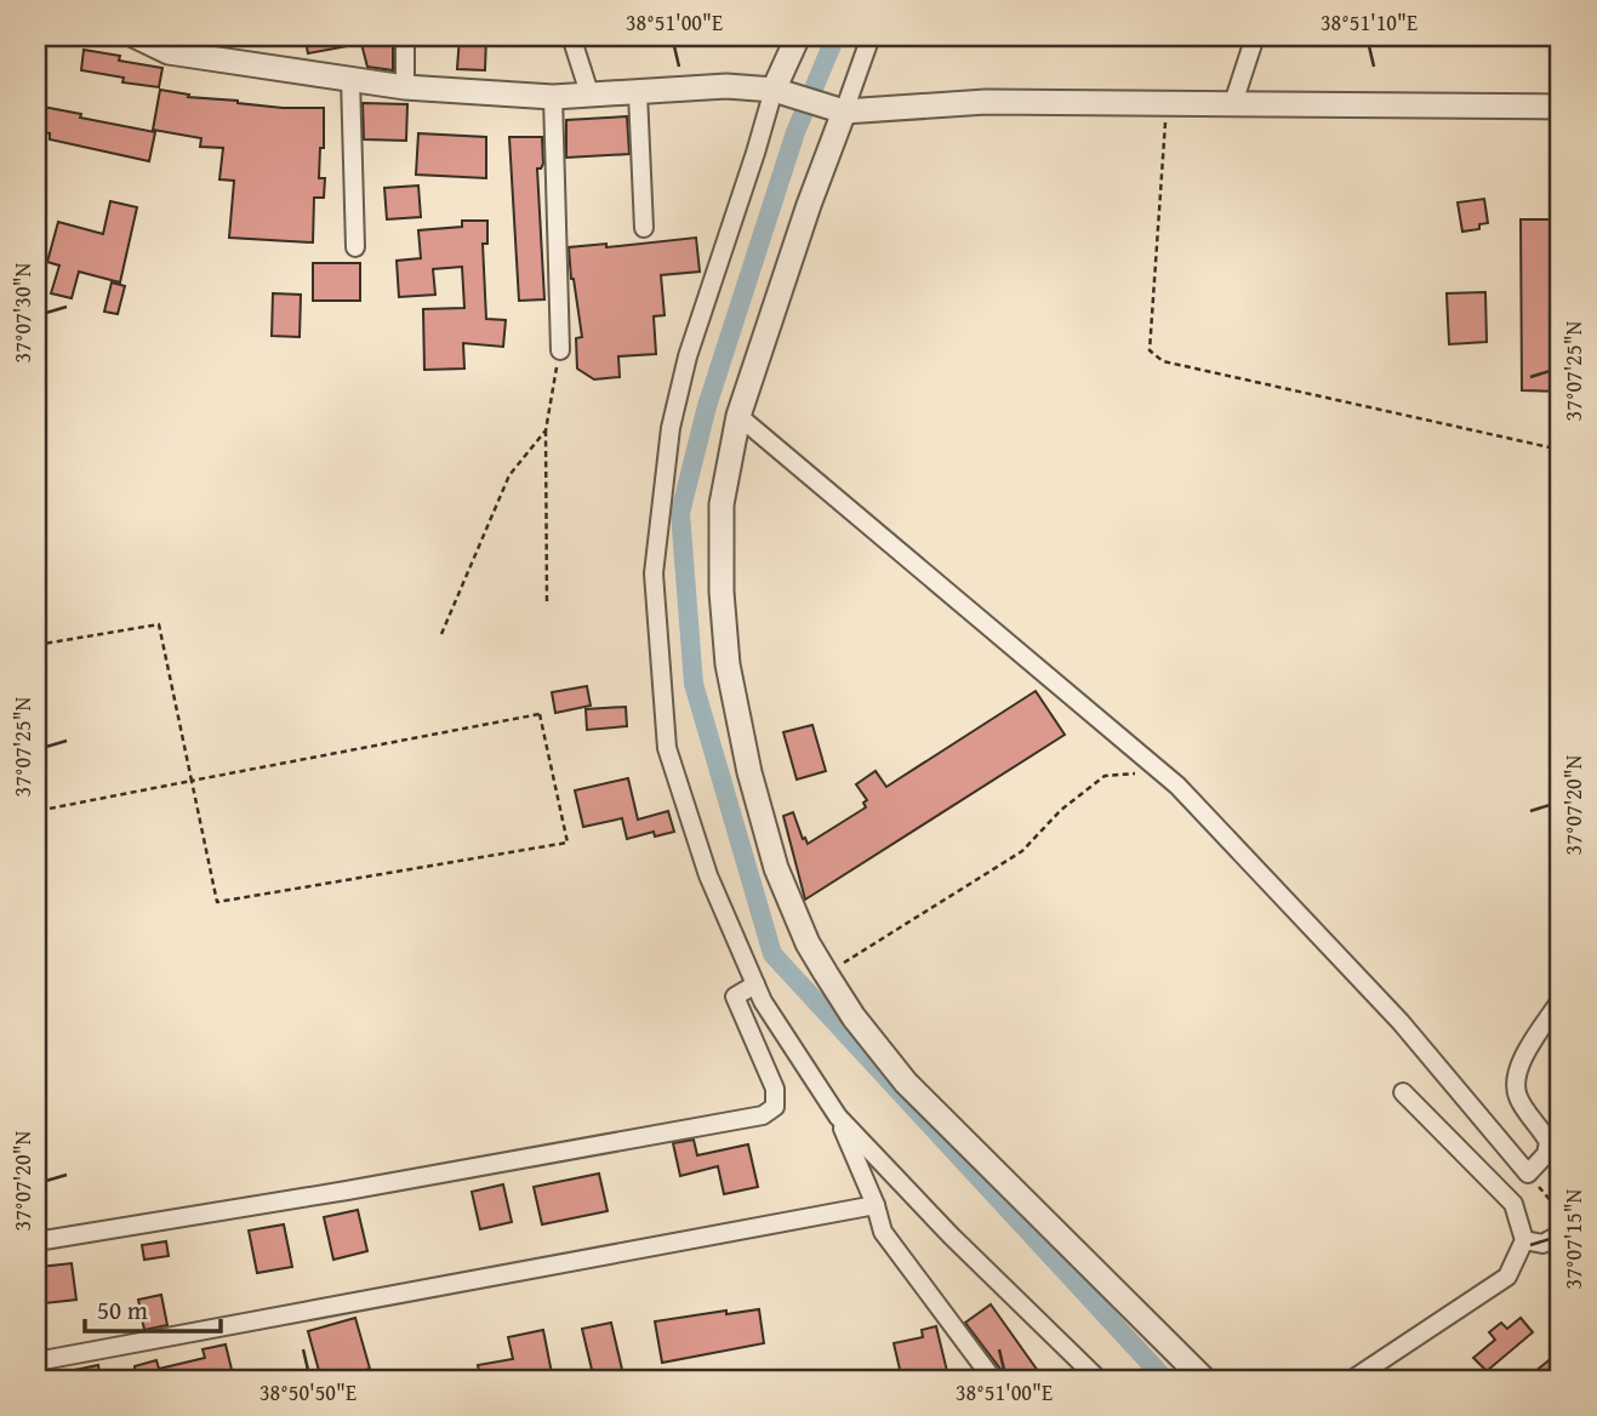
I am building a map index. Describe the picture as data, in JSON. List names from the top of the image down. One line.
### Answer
{"scale_bar":"50 m","coordinates":["38°51'00\"E","38°51'10\"E","37°07'30\"N","37°07'25\"N","37°07'20\"N","37°07'15\"N","38°50'50\"E"]}
